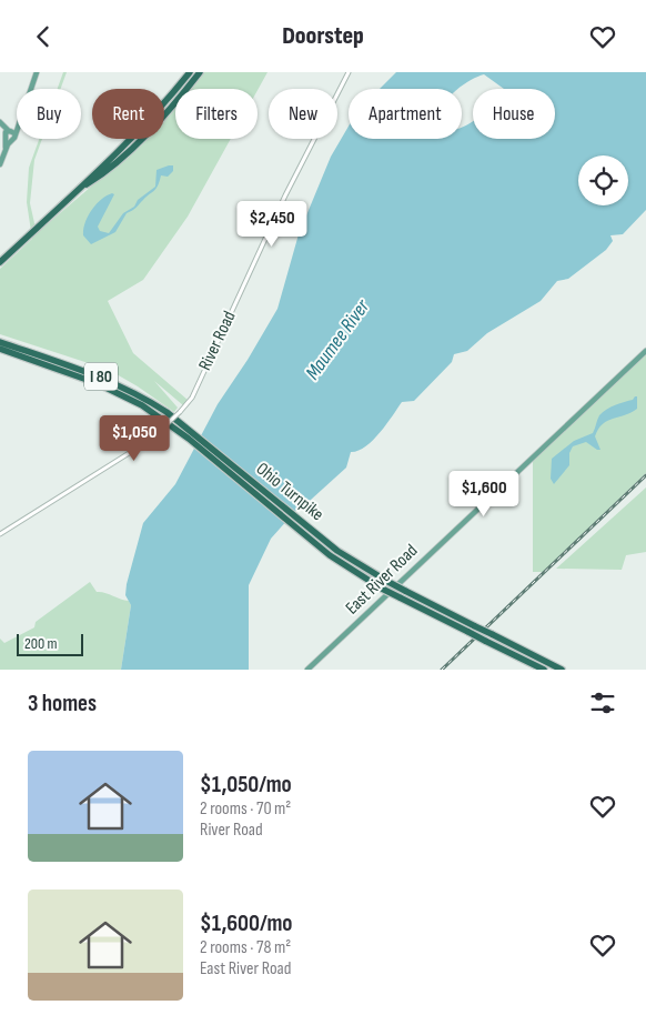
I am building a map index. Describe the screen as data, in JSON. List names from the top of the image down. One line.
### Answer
{"streets":{"highway":["I 80","Ohio Turnpike"],"main road":["East River Road"],"street":["River Road"]},"water":["Maumee River"],"scale_bar":"200 m","page":{"header":"Doorstep","chip":["Buy","Rent","Filters","New","Apartment","House"],"price":["$2,450","$1,050","$1,600"],"scale":"200 m","heading":"3 homes","list":[{"name":"$1,050/mo","note":"2 rooms · 70 m² · River Road"},{"name":"$1,600/mo","note":"2 rooms · 78 m² · East River Road"}]}}
